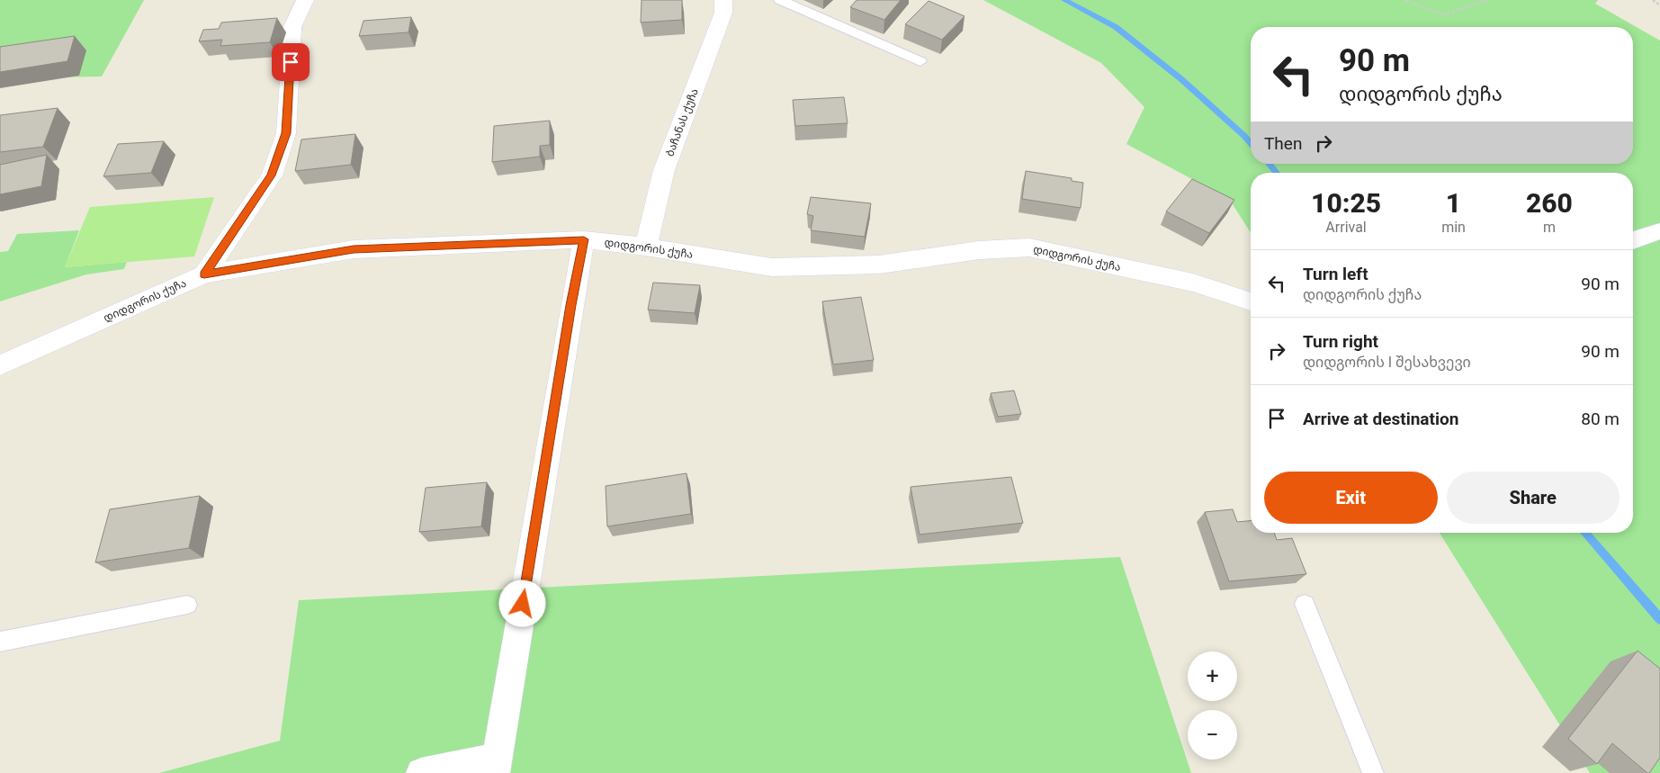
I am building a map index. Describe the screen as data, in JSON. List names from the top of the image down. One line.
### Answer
{"streets":{"street":["ბაჩანას ქუჩა","დიდგორის ქუჩა"]},"crossings":[["ბაჩანას ქუჩა","დიდგორის ქუჩა"]],"page":{"turn":["90 m","დიდგორის ქუჩა"],"then":"Then","eta":["10:25","Arrival","1","min","260","m"],"list":[{"name":"Turn left","note":"დიდგორის ქუჩა","value":"90 m"},{"name":"Turn right","note":"დიდგორის I შესახვევი","value":"90 m"},{"name":"Arrive at destination","value":"80 m"}],"buttons":["Exit","Share"],"map_buttons":["+","−"]}}
